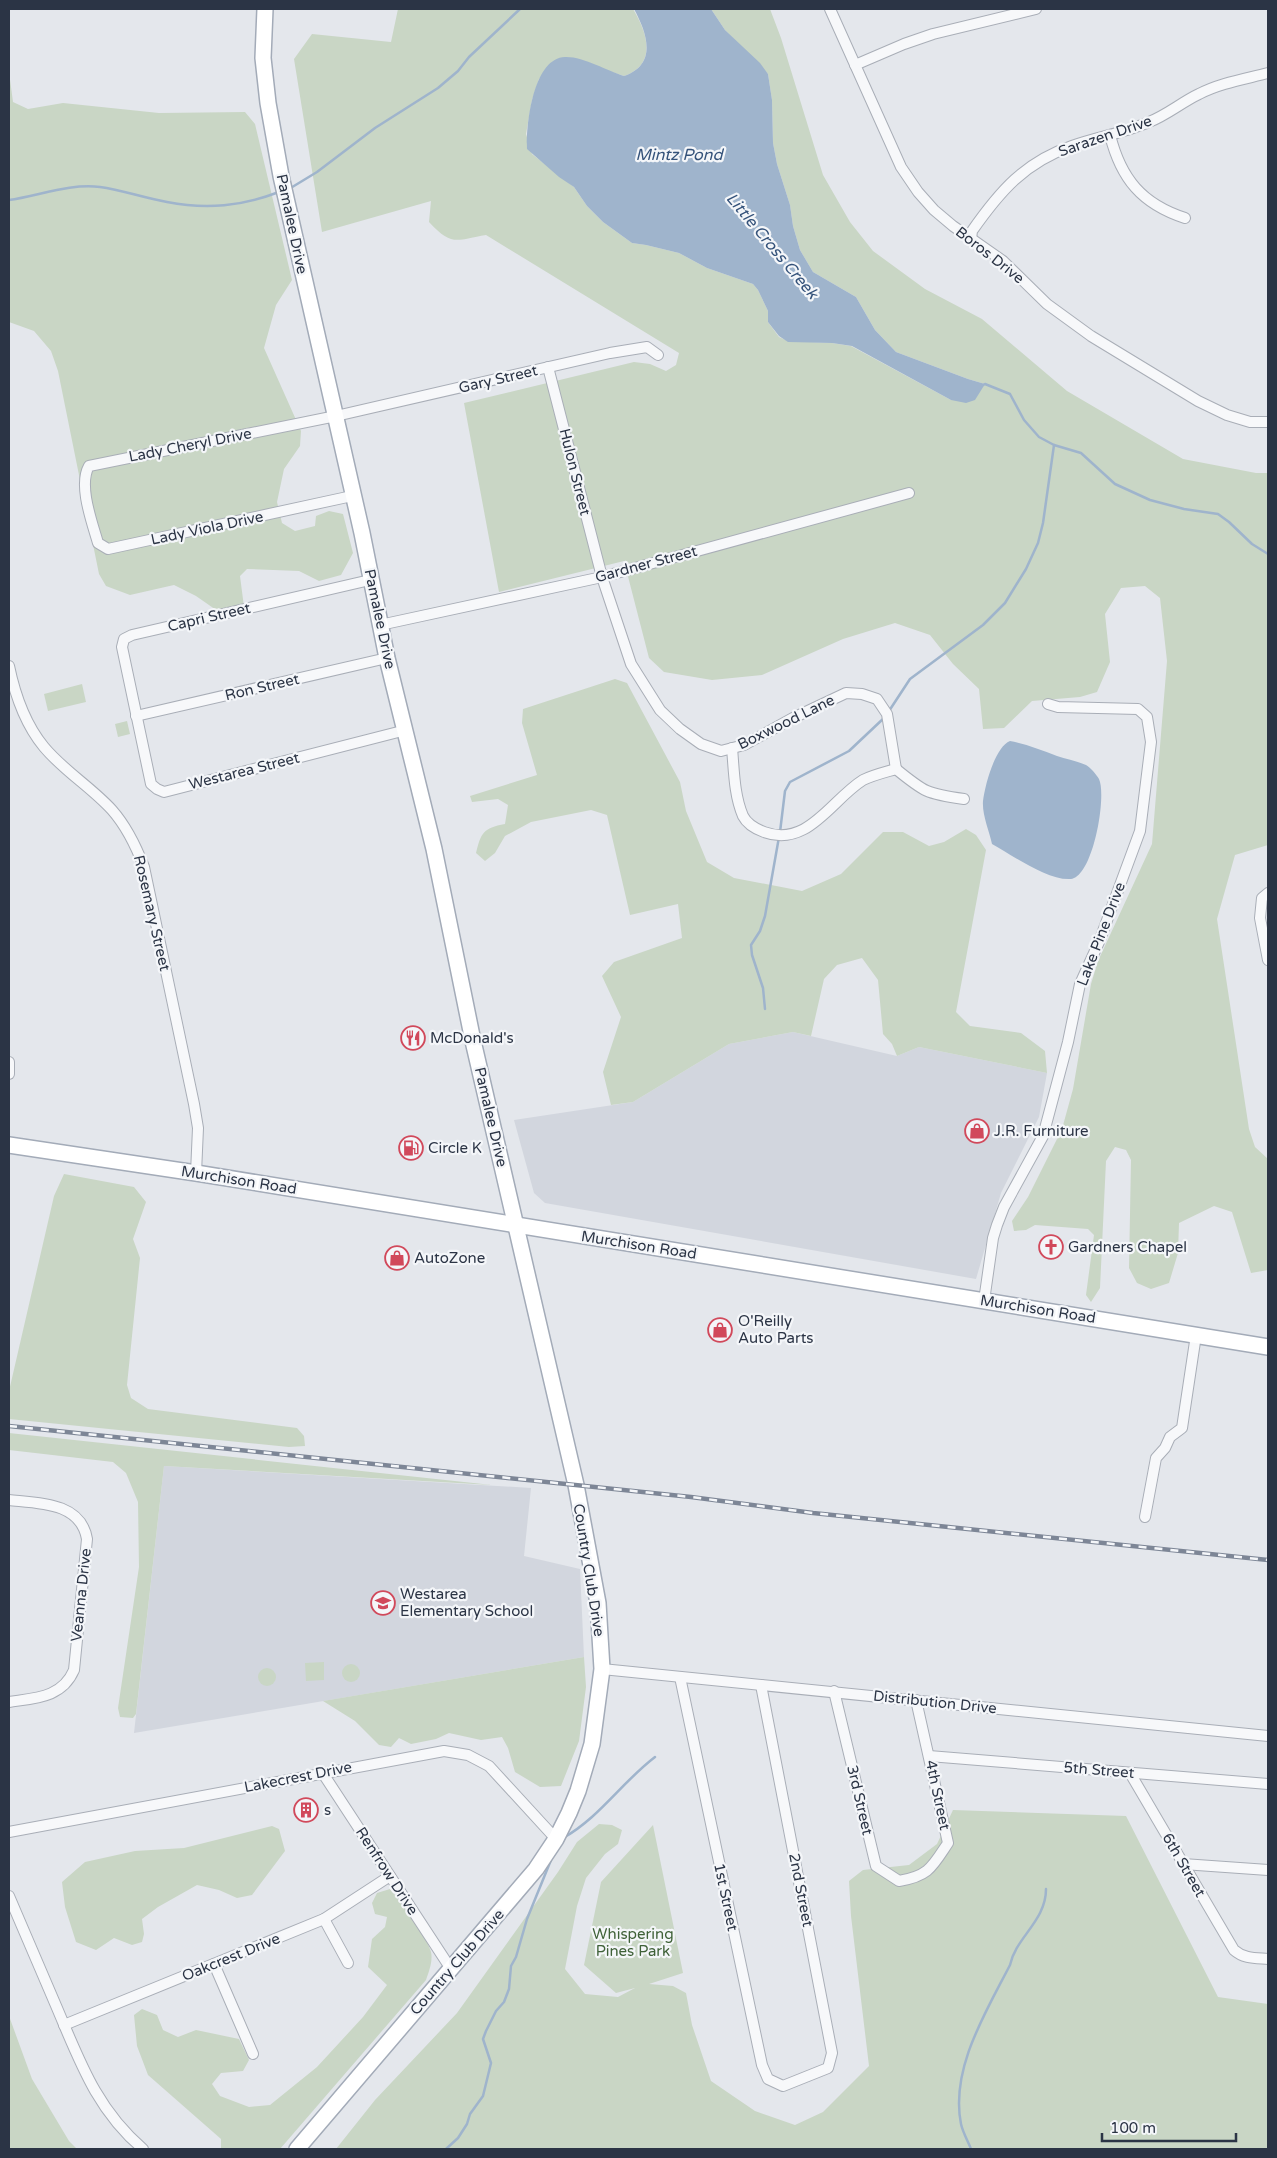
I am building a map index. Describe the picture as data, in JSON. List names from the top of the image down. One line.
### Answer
{"streets":{"main road":["Pamalee Drive","Murchison Road","Country Club Drive"],"street":["Sarazen Drive","Boros Drive","Gary Street","Lady Cheryl Drive","Hulon Street","Lady Viola Drive","Gardner Street","Capri Street","Ron Street","Boxwood Lane","Westarea Street","Rosemary Street","Lake Pine Drive","Veanna Drive","Distribution Drive","5th Street","Lakecrest Drive","4th Street","3rd Street","6th Street","Renfrow Drive","2nd Street","1st Street","Oakcrest Drive"]},"crossings":[["Sarazen Drive","Boros Drive"],["Pamalee Drive","Gary Street"],["Pamalee Drive","Lady Cheryl Drive"],["Pamalee Drive","Lady Viola Drive"],["Pamalee Drive","Gardner Street"],["Pamalee Drive","Capri Street"],["Pamalee Drive","Ron Street"],["Pamalee Drive","Westarea Street"],["Pamalee Drive","Murchison Road"],["Pamalee Drive","Country Club Drive"],["Gary Street","Lady Cheryl Drive"],["Gary Street","Hulon Street"],["Lady Cheryl Drive","Lady Viola Drive"],["Hulon Street","Gardner Street"],["Hulon Street","Boxwood Lane"],["Gardner Street","Boxwood Lane"],["Capri Street","Ron Street"],["Capri Street","Westarea Street"],["Ron Street","Westarea Street"],["Rosemary Street","Murchison Road"],["Lake Pine Drive","Murchison Road"],["Murchison Road","Country Club Drive"],["Country Club Drive","Distribution Drive"],["Country Club Drive","Lakecrest Drive"],["Country Club Drive","Renfrow Drive"],["Distribution Drive","4th Street"],["Distribution Drive","3rd Street"],["Distribution Drive","2nd Street"],["Distribution Drive","1st Street"],["5th Street","4th Street"],["5th Street","6th Street"],["Lakecrest Drive","Renfrow Drive"],["4th Street","3rd Street"],["Renfrow Drive","Oakcrest Drive"],["2nd Street","1st Street"]],"water":["Mintz Pond","Little Cross Creek"],"parks":["Whispering Pines Park"],"places":{"restaurant":["McDonald's"],"shop":["J.R. Furniture","AutoZone","O'Reilly Auto Parts"],"fuel station":["Circle K"],"church":["Gardners Chapel"],"school or university":["Westarea Elementary School"],"building":["s"]},"scale_bar":"100 m"}
